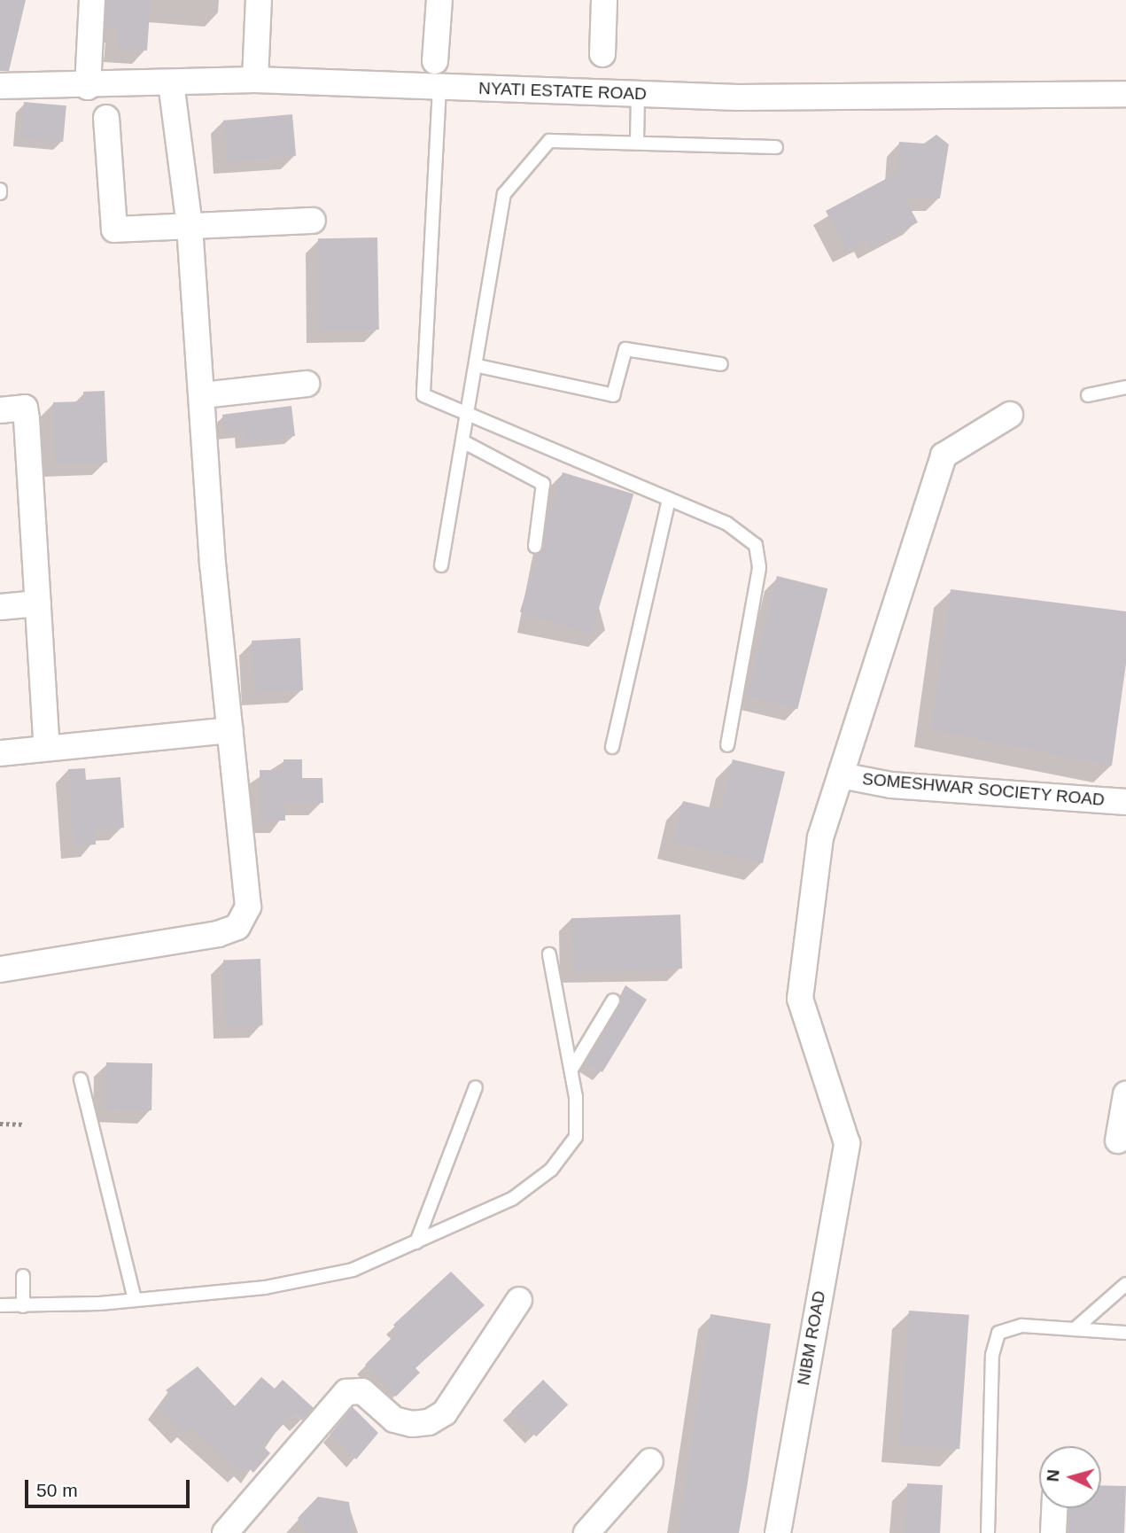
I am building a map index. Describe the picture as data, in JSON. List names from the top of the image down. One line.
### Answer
{"streets":{"street":["NYATI ESTATE ROAD","SOMESHWAR SOCIETY ROAD","NIBM ROAD"]},"crossings":[["SOMESHWAR SOCIETY ROAD","NIBM ROAD"]],"scale_bar":"50 m","north":"left"}
